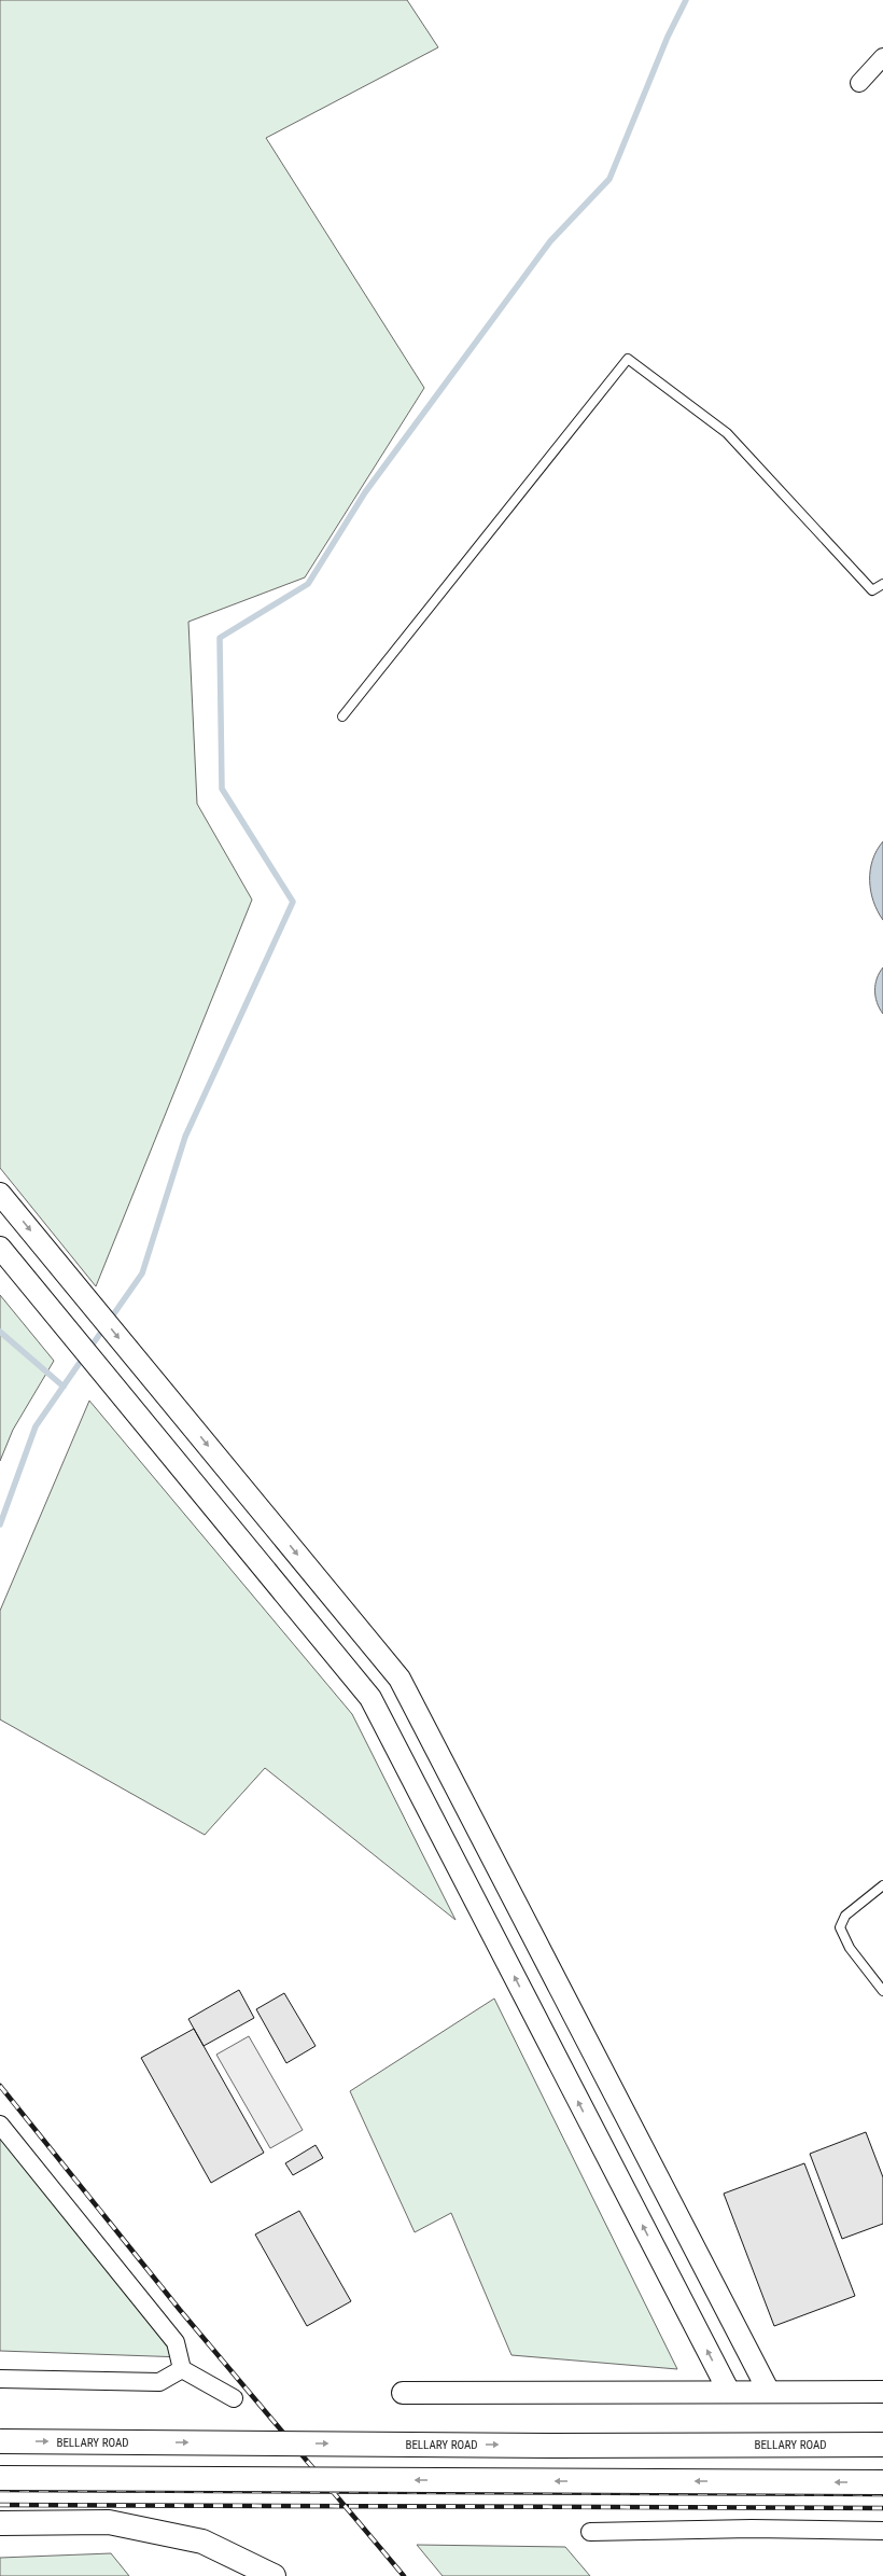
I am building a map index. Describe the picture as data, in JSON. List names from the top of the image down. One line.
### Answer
{"streets":{"main road":["BELLARY ROAD"]}}
